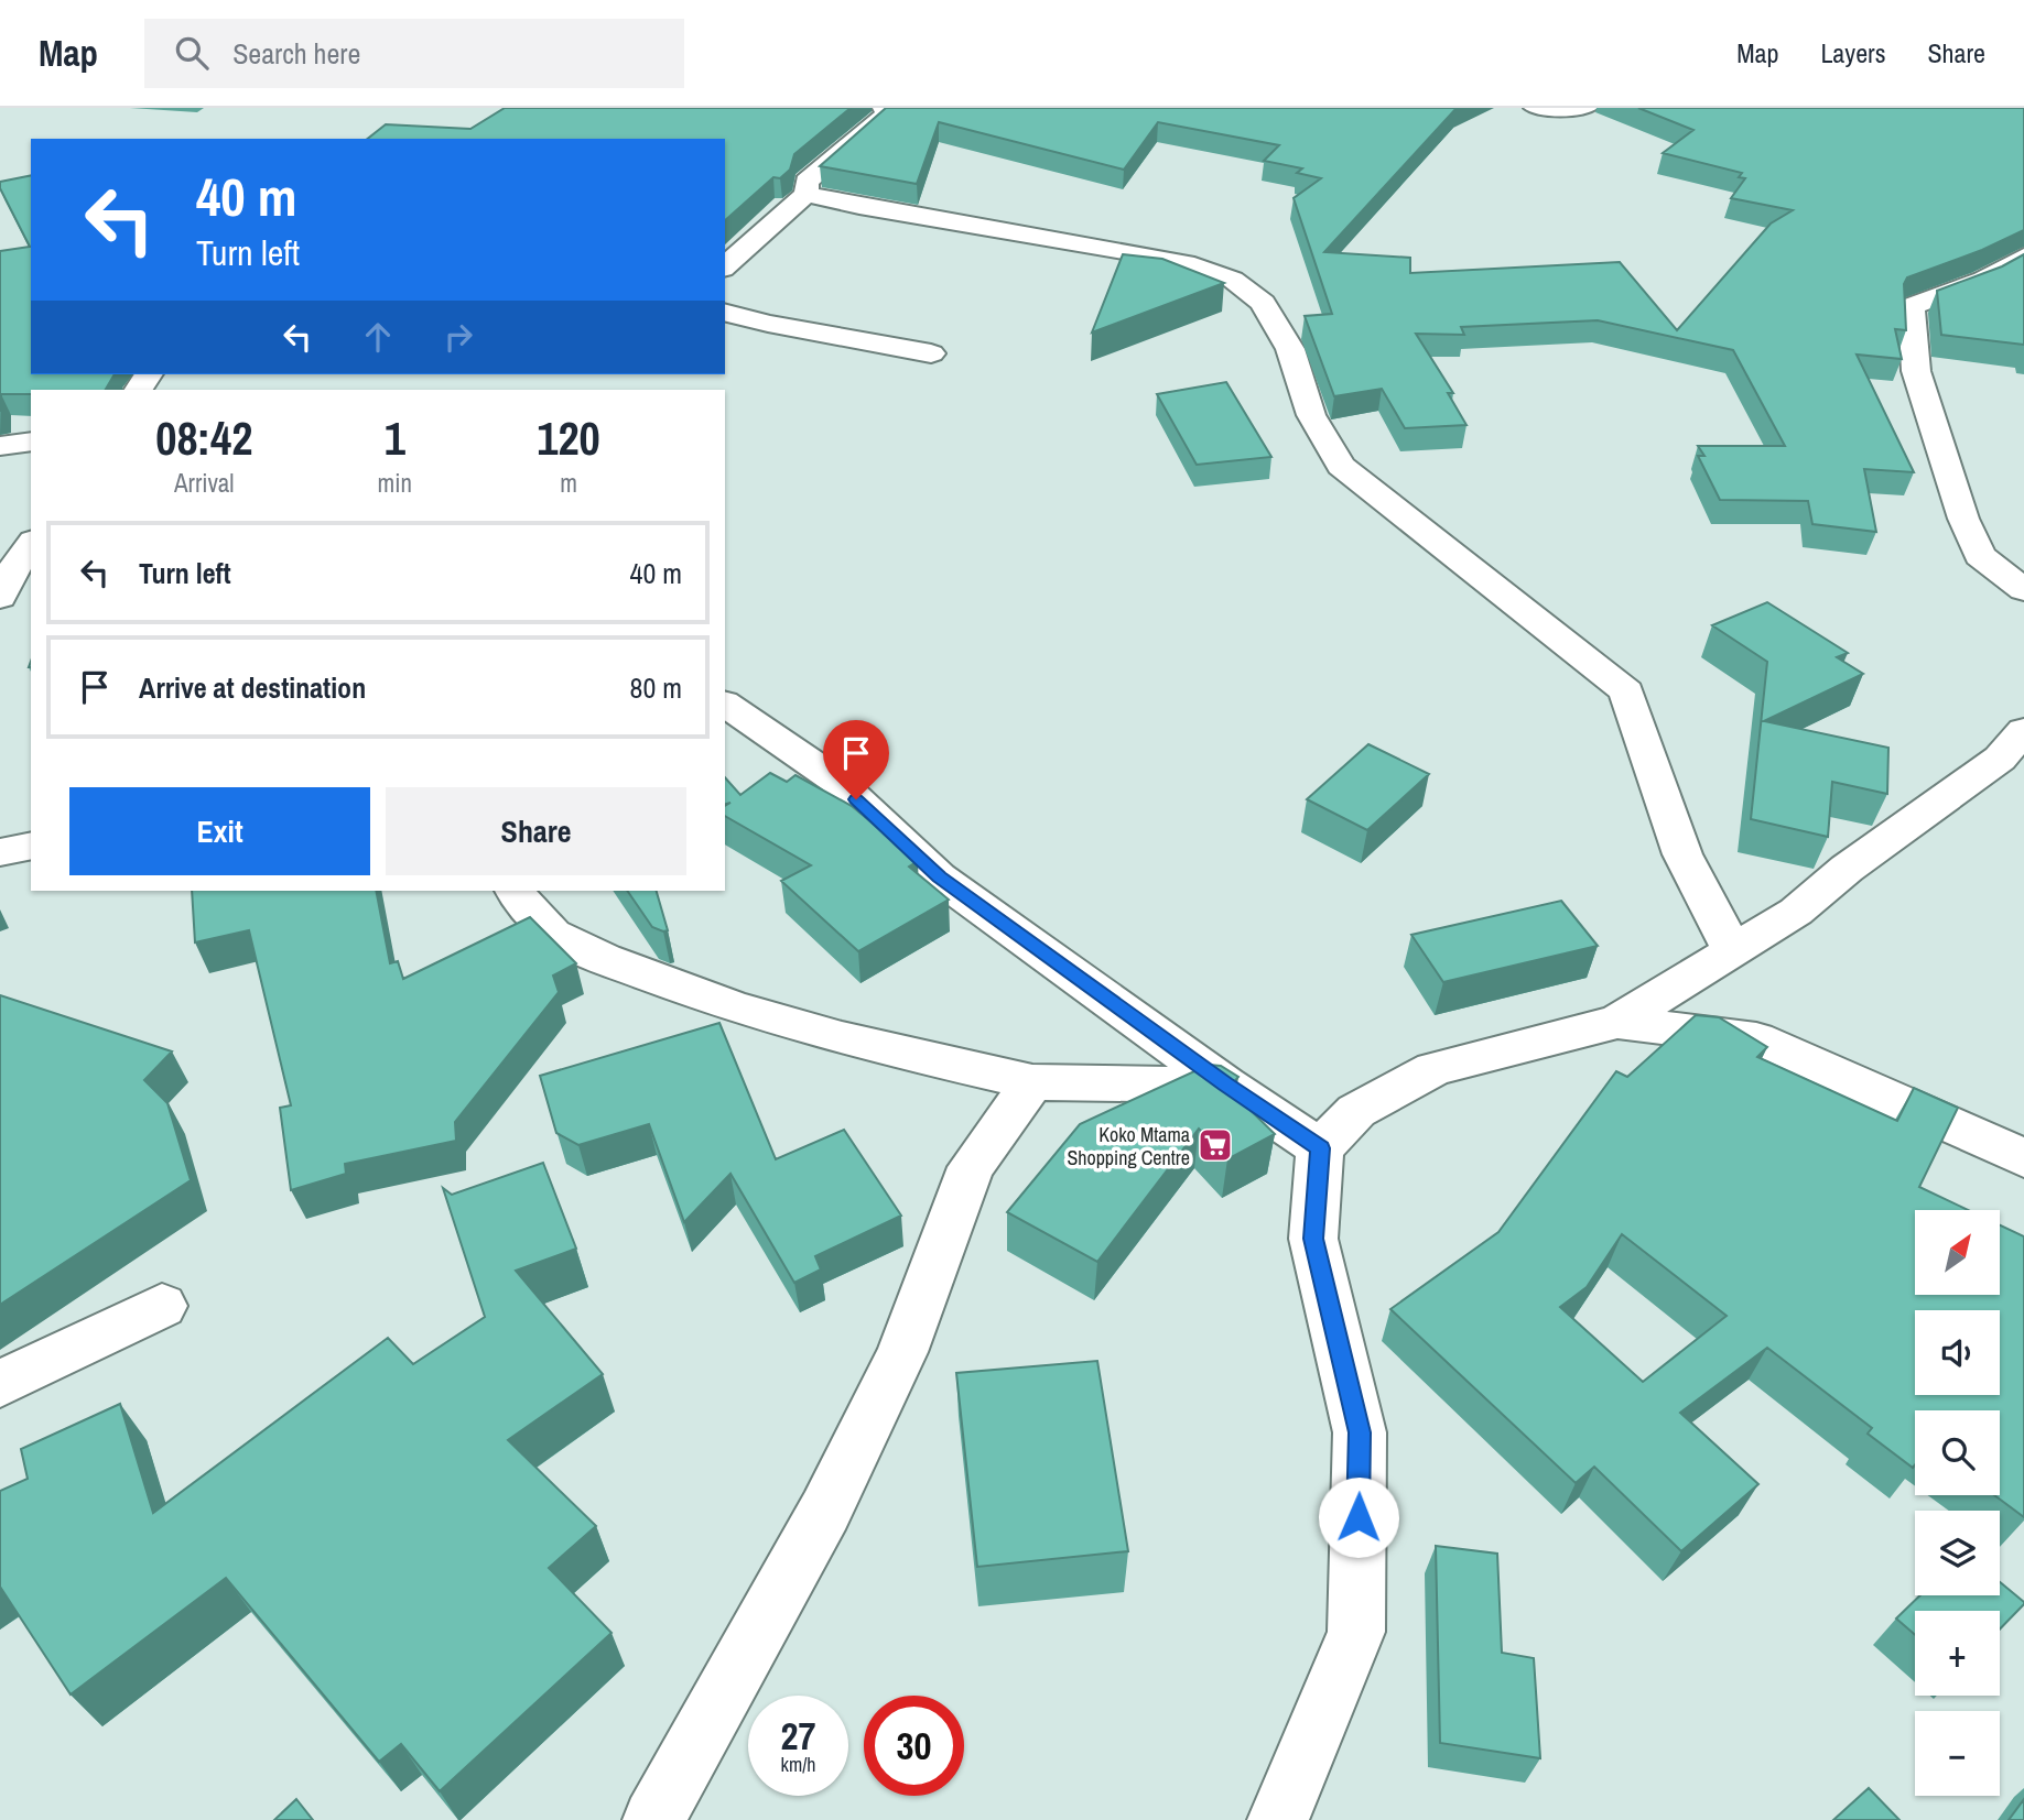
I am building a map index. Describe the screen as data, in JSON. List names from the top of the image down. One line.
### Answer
{"places":{"supermarket":["Koko Mtama Shopping Centre"]},"north":"top right","page":{"header":"Map","search":"Search here","nav":["Map","Layers","Share"],"turn":["40 m","Turn left"],"eta":["08:42","Arrival","1","min","120","m"],"list":[{"name":"Turn left","value":"40 m"},{"name":"Arrive at destination","value":"80 m"}],"buttons":["Exit","Share"],"map_buttons":["+","−"],"speed":"27 km/h","limit":"30"}}
